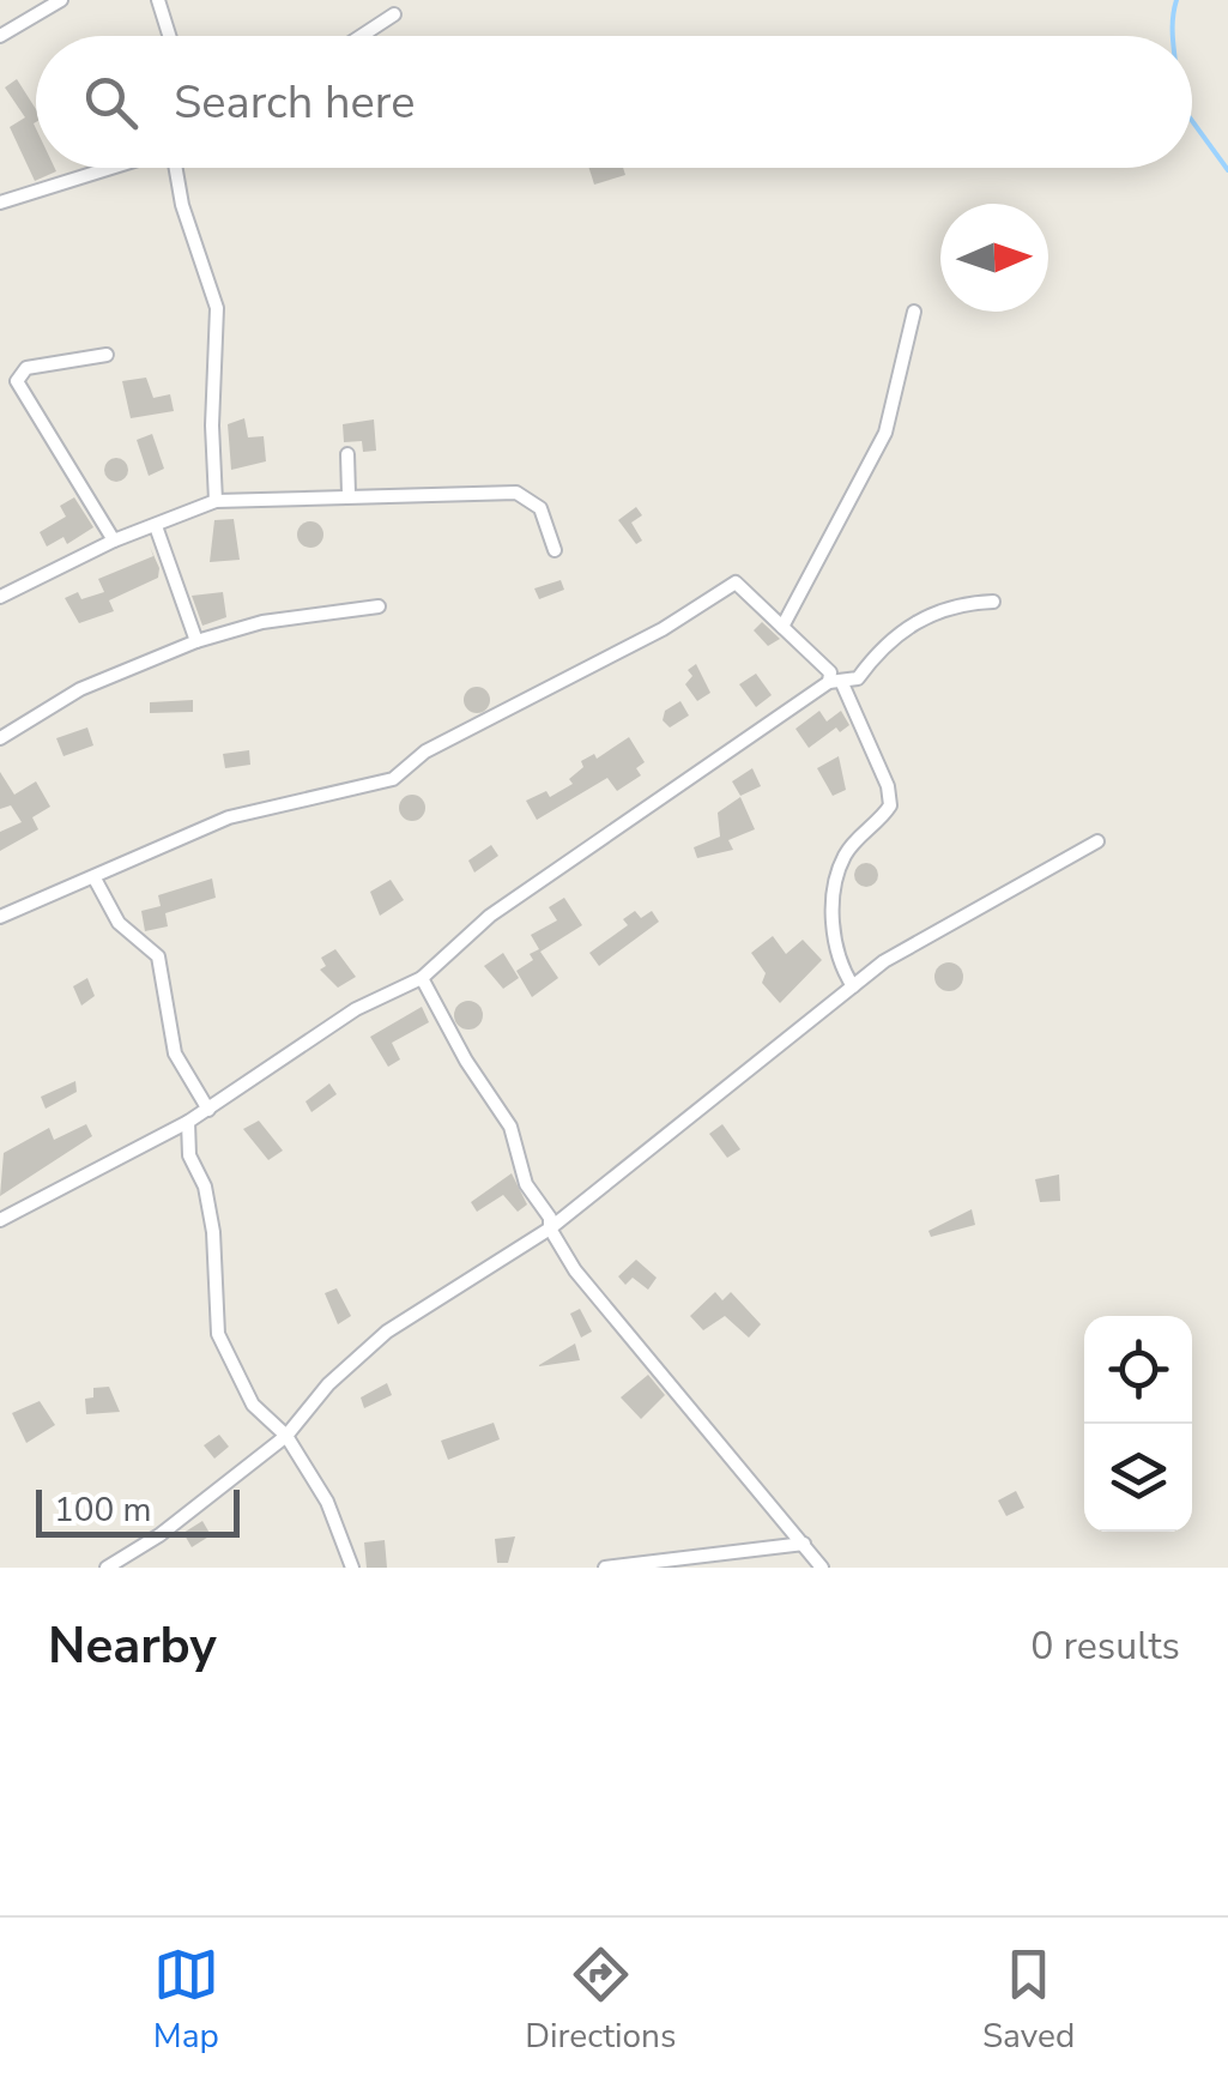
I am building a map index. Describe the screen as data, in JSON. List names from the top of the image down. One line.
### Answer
{"scale_bar":"100 m","north":"right","page":{"search":"Search here","scale":"100 m","heading":["Nearby","0 results"],"nav":["Map","Directions","Saved"]}}
